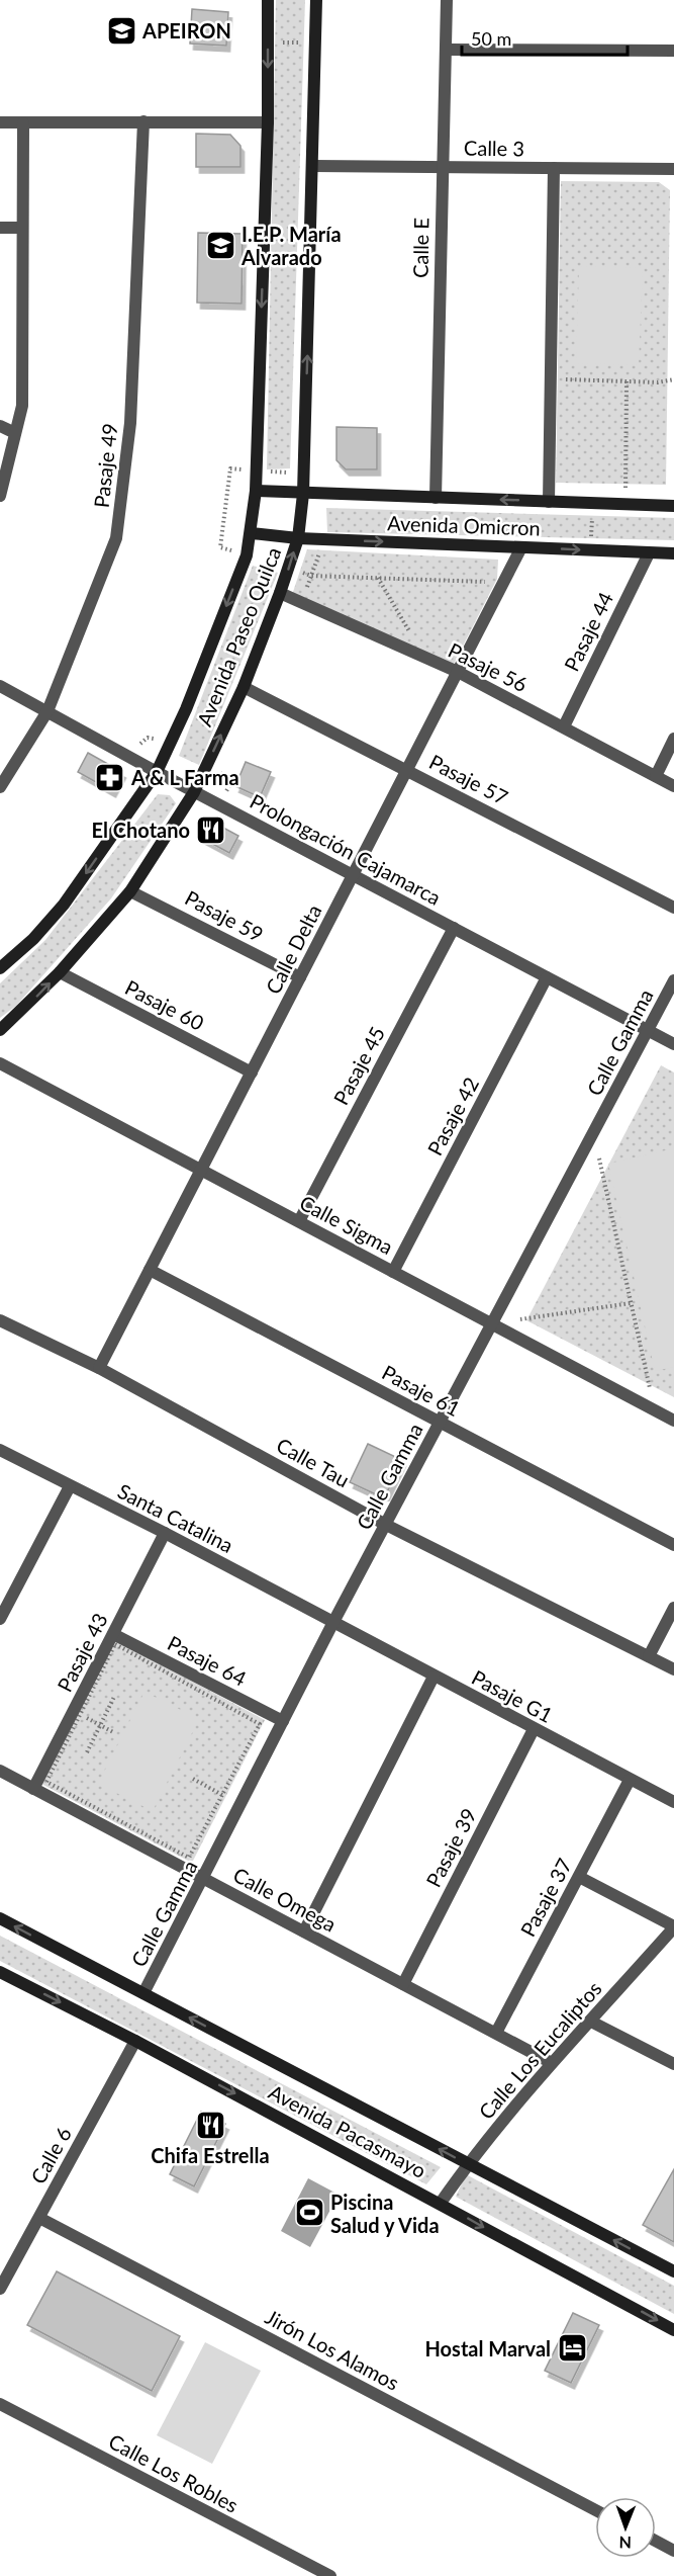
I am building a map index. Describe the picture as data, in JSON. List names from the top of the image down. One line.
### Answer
{"streets":{"main road":["Avenida Omicron","Avenida Paseo Quilca","Avenida Pacasmayo"],"street":["Calle 3","Calle E","Pasaje 49","Pasaje 44","Pasaje 56","Pasaje 57","Prolongación Cajamarca","Pasaje 59","Calle Delta","Pasaje 60","Calle Gamma","Pasaje 45","Pasaje 42","Calle Sigma","Pasaje 61","Calle Tau","Santa Catalina","Pasaje 43","Pasaje 64","Pasaje G1","Pasaje 39","Pasaje 37","Calle Omega","Calle Los Eucaliptos","Calle 6","Jirón Los Alamos","Calle Los Robles"]},"crossings":[["Calle 3","Calle E"],["Calle 3","Avenida Paseo Quilca"],["Calle E","Avenida Omicron"],["Pasaje 49","Prolongación Cajamarca"],["Avenida Omicron","Pasaje 44"],["Avenida Omicron","Avenida Paseo Quilca"],["Avenida Omicron","Calle Delta"],["Pasaje 44","Pasaje 56"],["Avenida Paseo Quilca","Pasaje 56"],["Avenida Paseo Quilca","Pasaje 57"],["Avenida Paseo Quilca","Prolongación Cajamarca"],["Avenida Paseo Quilca","Pasaje 59"],["Avenida Paseo Quilca","Pasaje 60"],["Pasaje 56","Calle Delta"],["Pasaje 57","Calle Delta"],["Prolongación Cajamarca","Calle Delta"],["Prolongación Cajamarca","Calle Gamma"],["Prolongación Cajamarca","Pasaje 45"],["Prolongación Cajamarca","Pasaje 42"],["Pasaje 59","Calle Delta"],["Calle Delta","Pasaje 60"],["Calle Delta","Calle Sigma"],["Calle Delta","Pasaje 61"],["Calle Delta","Calle Tau"],["Calle Gamma","Calle Sigma"],["Calle Gamma","Pasaje 61"],["Calle Gamma","Calle Tau"],["Calle Gamma","Santa Catalina"],["Calle Gamma","Pasaje 64"],["Calle Gamma","Pasaje G1"],["Calle Gamma","Calle Omega"],["Calle Gamma","Avenida Pacasmayo"],["Pasaje 45","Calle Sigma"],["Pasaje 42","Calle Sigma"],["Santa Catalina","Pasaje 43"],["Santa Catalina","Pasaje G1"],["Pasaje 43","Pasaje 64"],["Pasaje 43","Calle Omega"],["Pasaje G1","Pasaje 39"],["Pasaje G1","Pasaje 37"],["Pasaje 39","Calle Omega"],["Pasaje 37","Calle Omega"],["Calle Omega","Calle Los Eucaliptos"],["Calle Los Eucaliptos","Avenida Pacasmayo"],["Avenida Pacasmayo","Calle 6"],["Calle 6","Jirón Los Alamos"]],"places":{"school or university":["APEIRON","I.E.P. María Alvarado"],"pharmacy":["A & L Farma"],"restaurant":["El Chotano","Chifa Estrella"],"sports":["Piscina Salud y Vida"],"hotel":["Hostal Marval"]},"scale_bar":"50 m","north":"bottom"}
